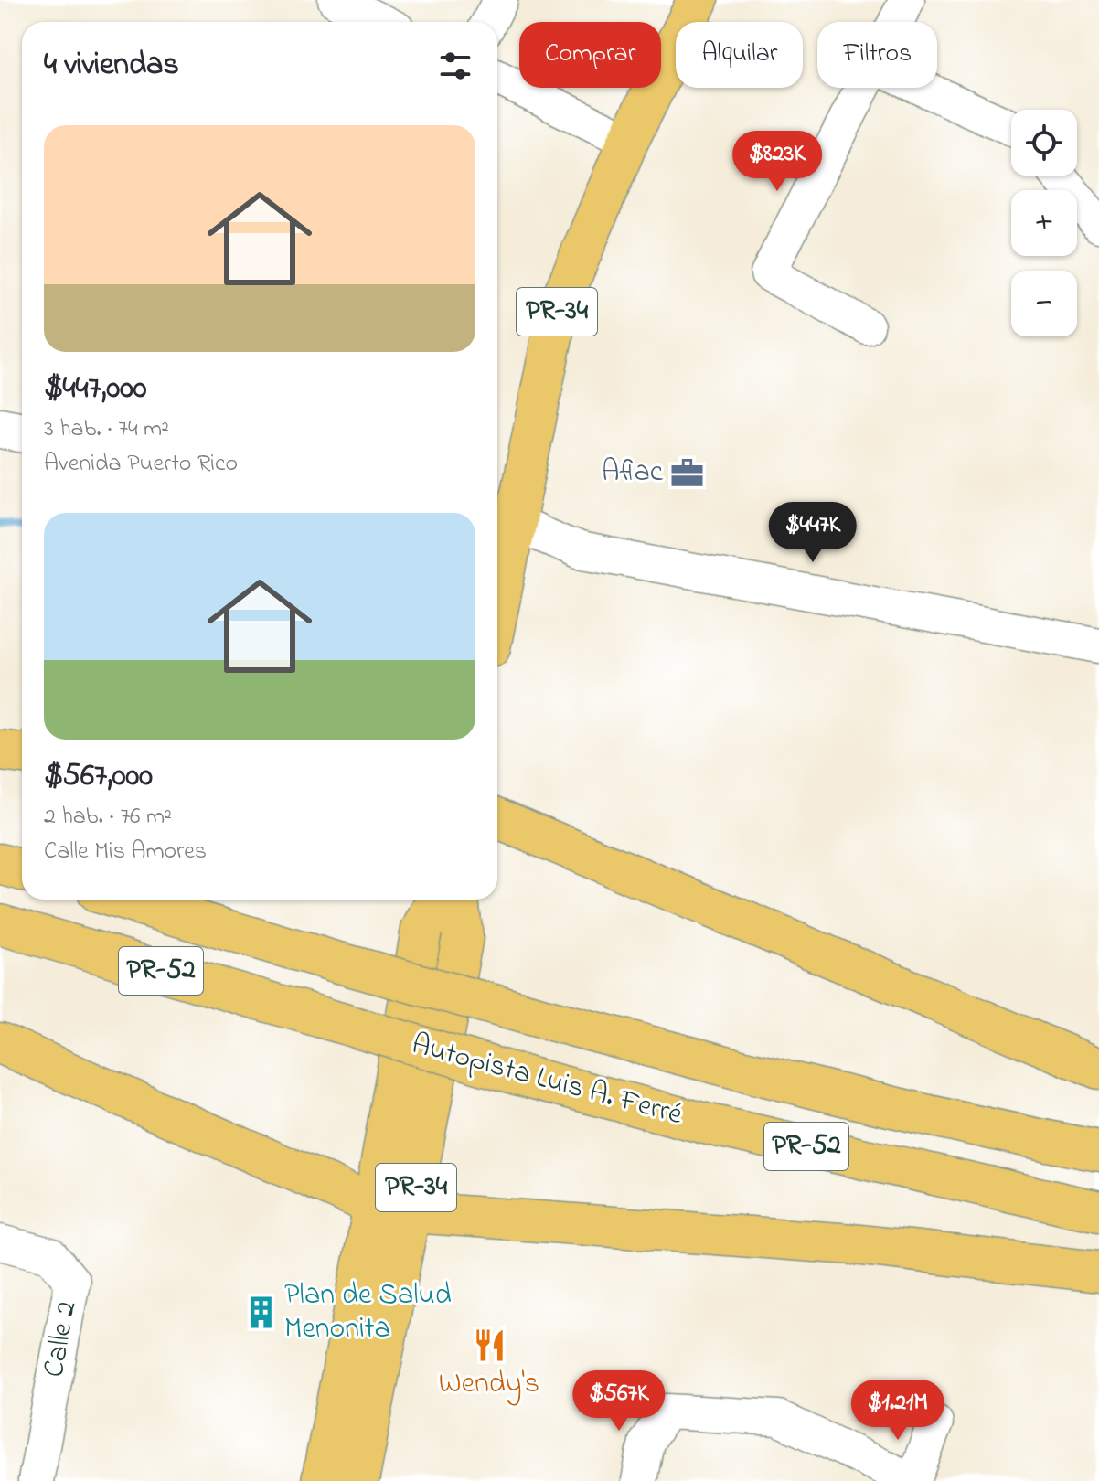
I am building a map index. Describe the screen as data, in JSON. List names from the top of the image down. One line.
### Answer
{"streets":{"main road":["PR-34","PR-52","Autopista Luis A. Ferré"],"street":["Calle 2"]},"places":{"office":["Aflac"],"building":["Plan de Salud Menonita"],"restaurant":["Wendy's"]},"page":{"chip":["Comprar","Alquilar","Filtros"],"heading":"4 viviendas","map_buttons":["+","−"],"list":[{"name":"$447,000","note":"3 hab. · 74 m² · Avenida Puerto Rico"},{"name":"$567,000","note":"2 hab. · 76 m² · Calle Mis Amores"}],"price":["$823K","$447K","$567K","$1.21M"]}}
